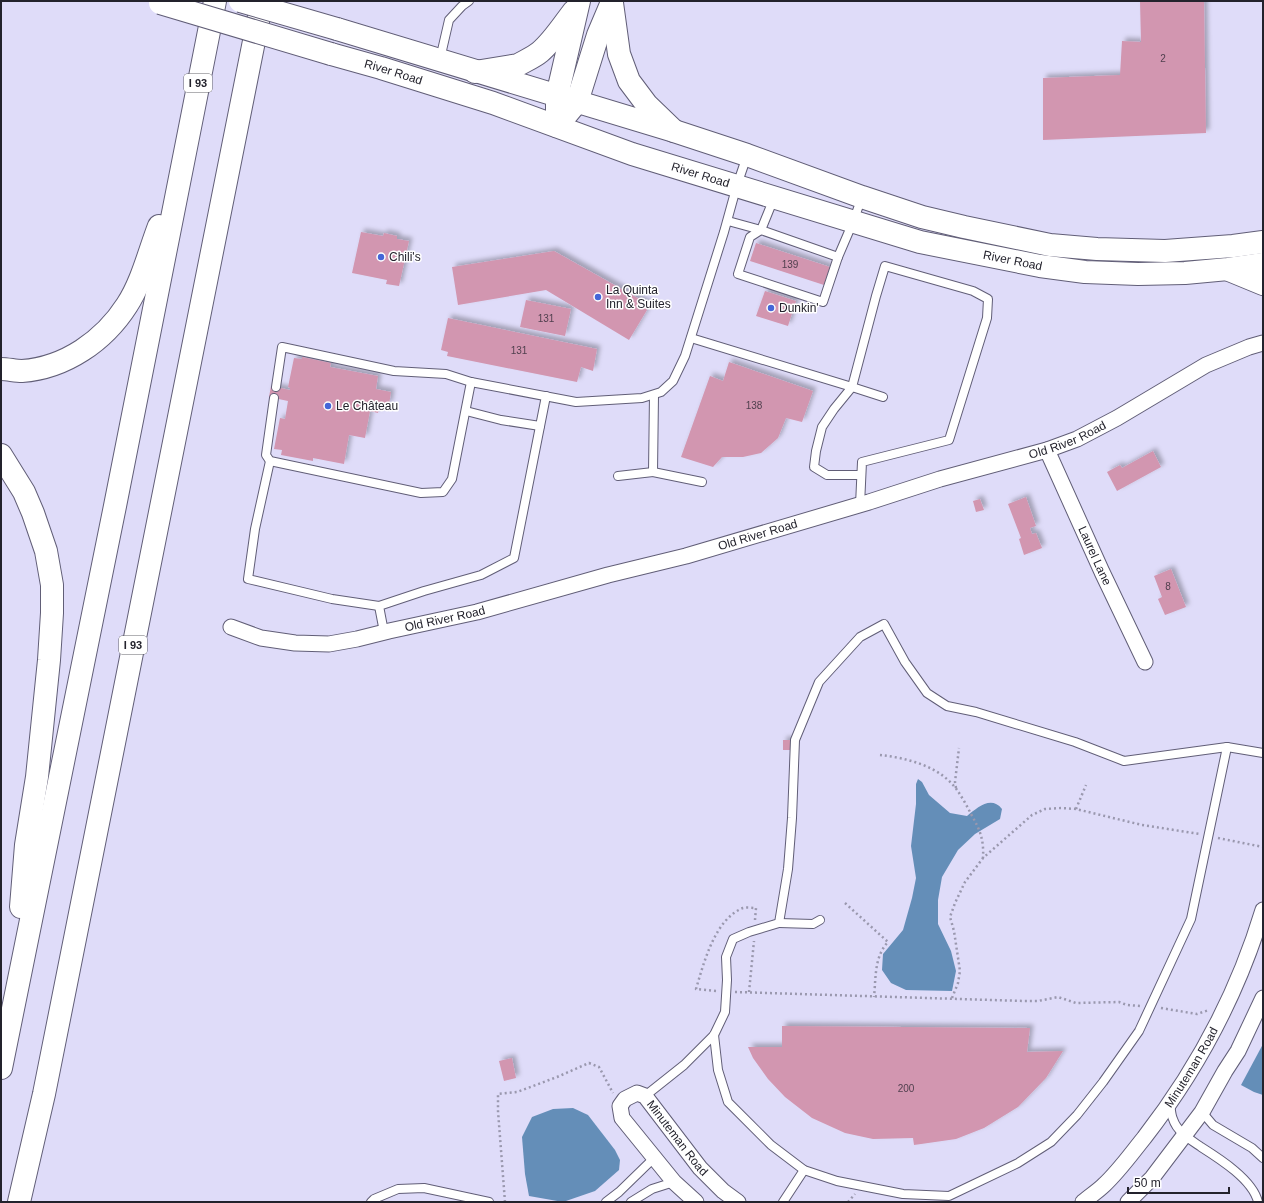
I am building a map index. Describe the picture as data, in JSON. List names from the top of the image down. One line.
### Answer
{"streets":{"main road":["River Road","I 93"],"street":["Old River Road","Laurel Lane","Minuteman Road"]},"crossings":[["Old River Road","Laurel Lane"]],"places":["Chili's","La Quinta Inn & Suites","Dunkin'","Le Château"],"house_numbers":["2","139","131","131","138","8","200"],"scale_bar":"50 m"}
